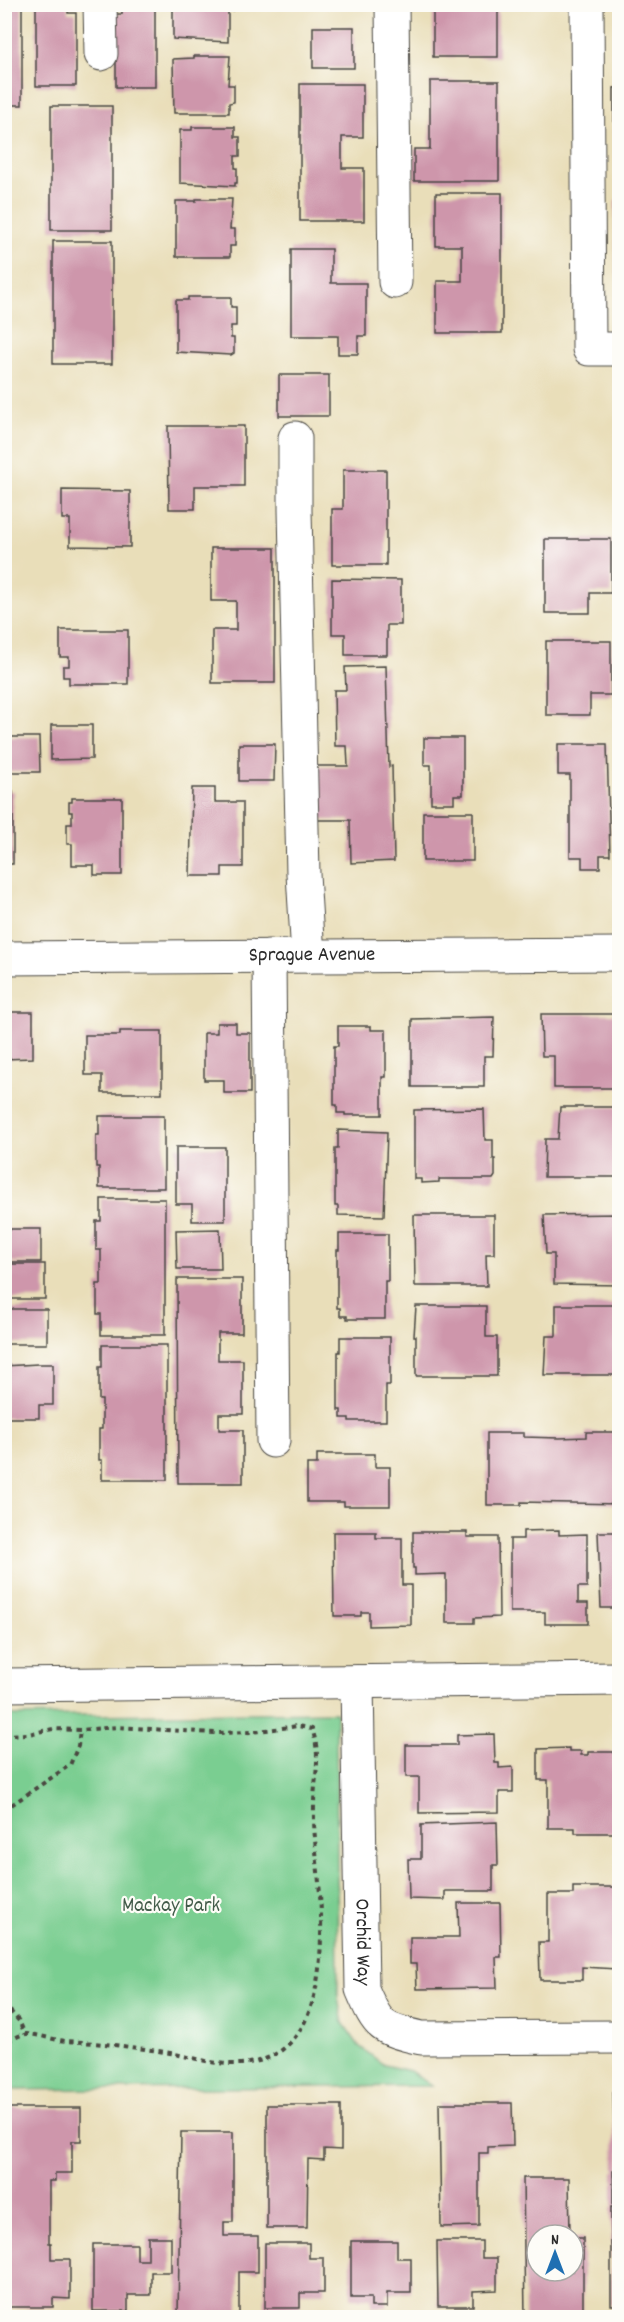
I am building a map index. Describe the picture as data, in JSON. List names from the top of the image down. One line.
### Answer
{"streets":{"street":["Sprague Avenue","Orchid Way"]},"parks":["Mackay Park"],"north":"top"}
